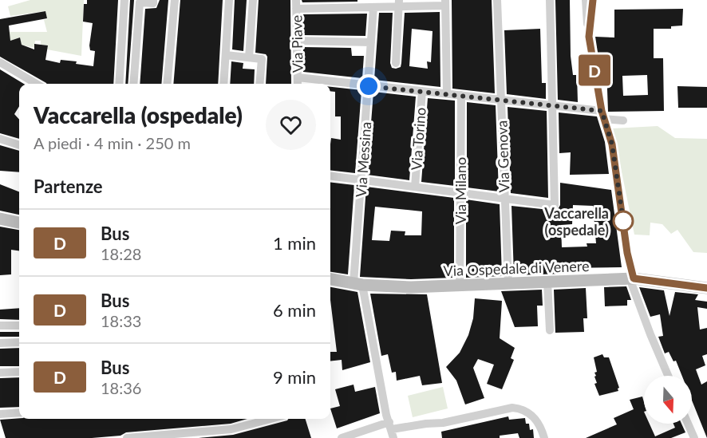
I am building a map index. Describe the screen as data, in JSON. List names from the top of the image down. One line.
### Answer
{"streets":{"street":["Via Piave","Via Torino","Via Genova","Via Messina","Via Milano","Via Ospedale di Venere"]},"crossings":[["Via Genova","Via Ospedale di Venere"],["Via Messina","Via Ospedale di Venere"],["Via Milano","Via Ospedale di Venere"]],"places":["Vaccarella (ospedale)"],"lines":["bus line D"],"north":"bottom","page":{"on_map":"D","heading":[["Vaccarella (ospedale)","A piedi · 4 min · 250 m"],"Partenze"],"list":[{"mark":"D","name":"Bus","note":"18:28","value":"1 min"},{"mark":"D","name":"Bus","note":"18:33","value":"6 min"},{"mark":"D","name":"Bus","note":"18:36","value":"9 min"}]}}
